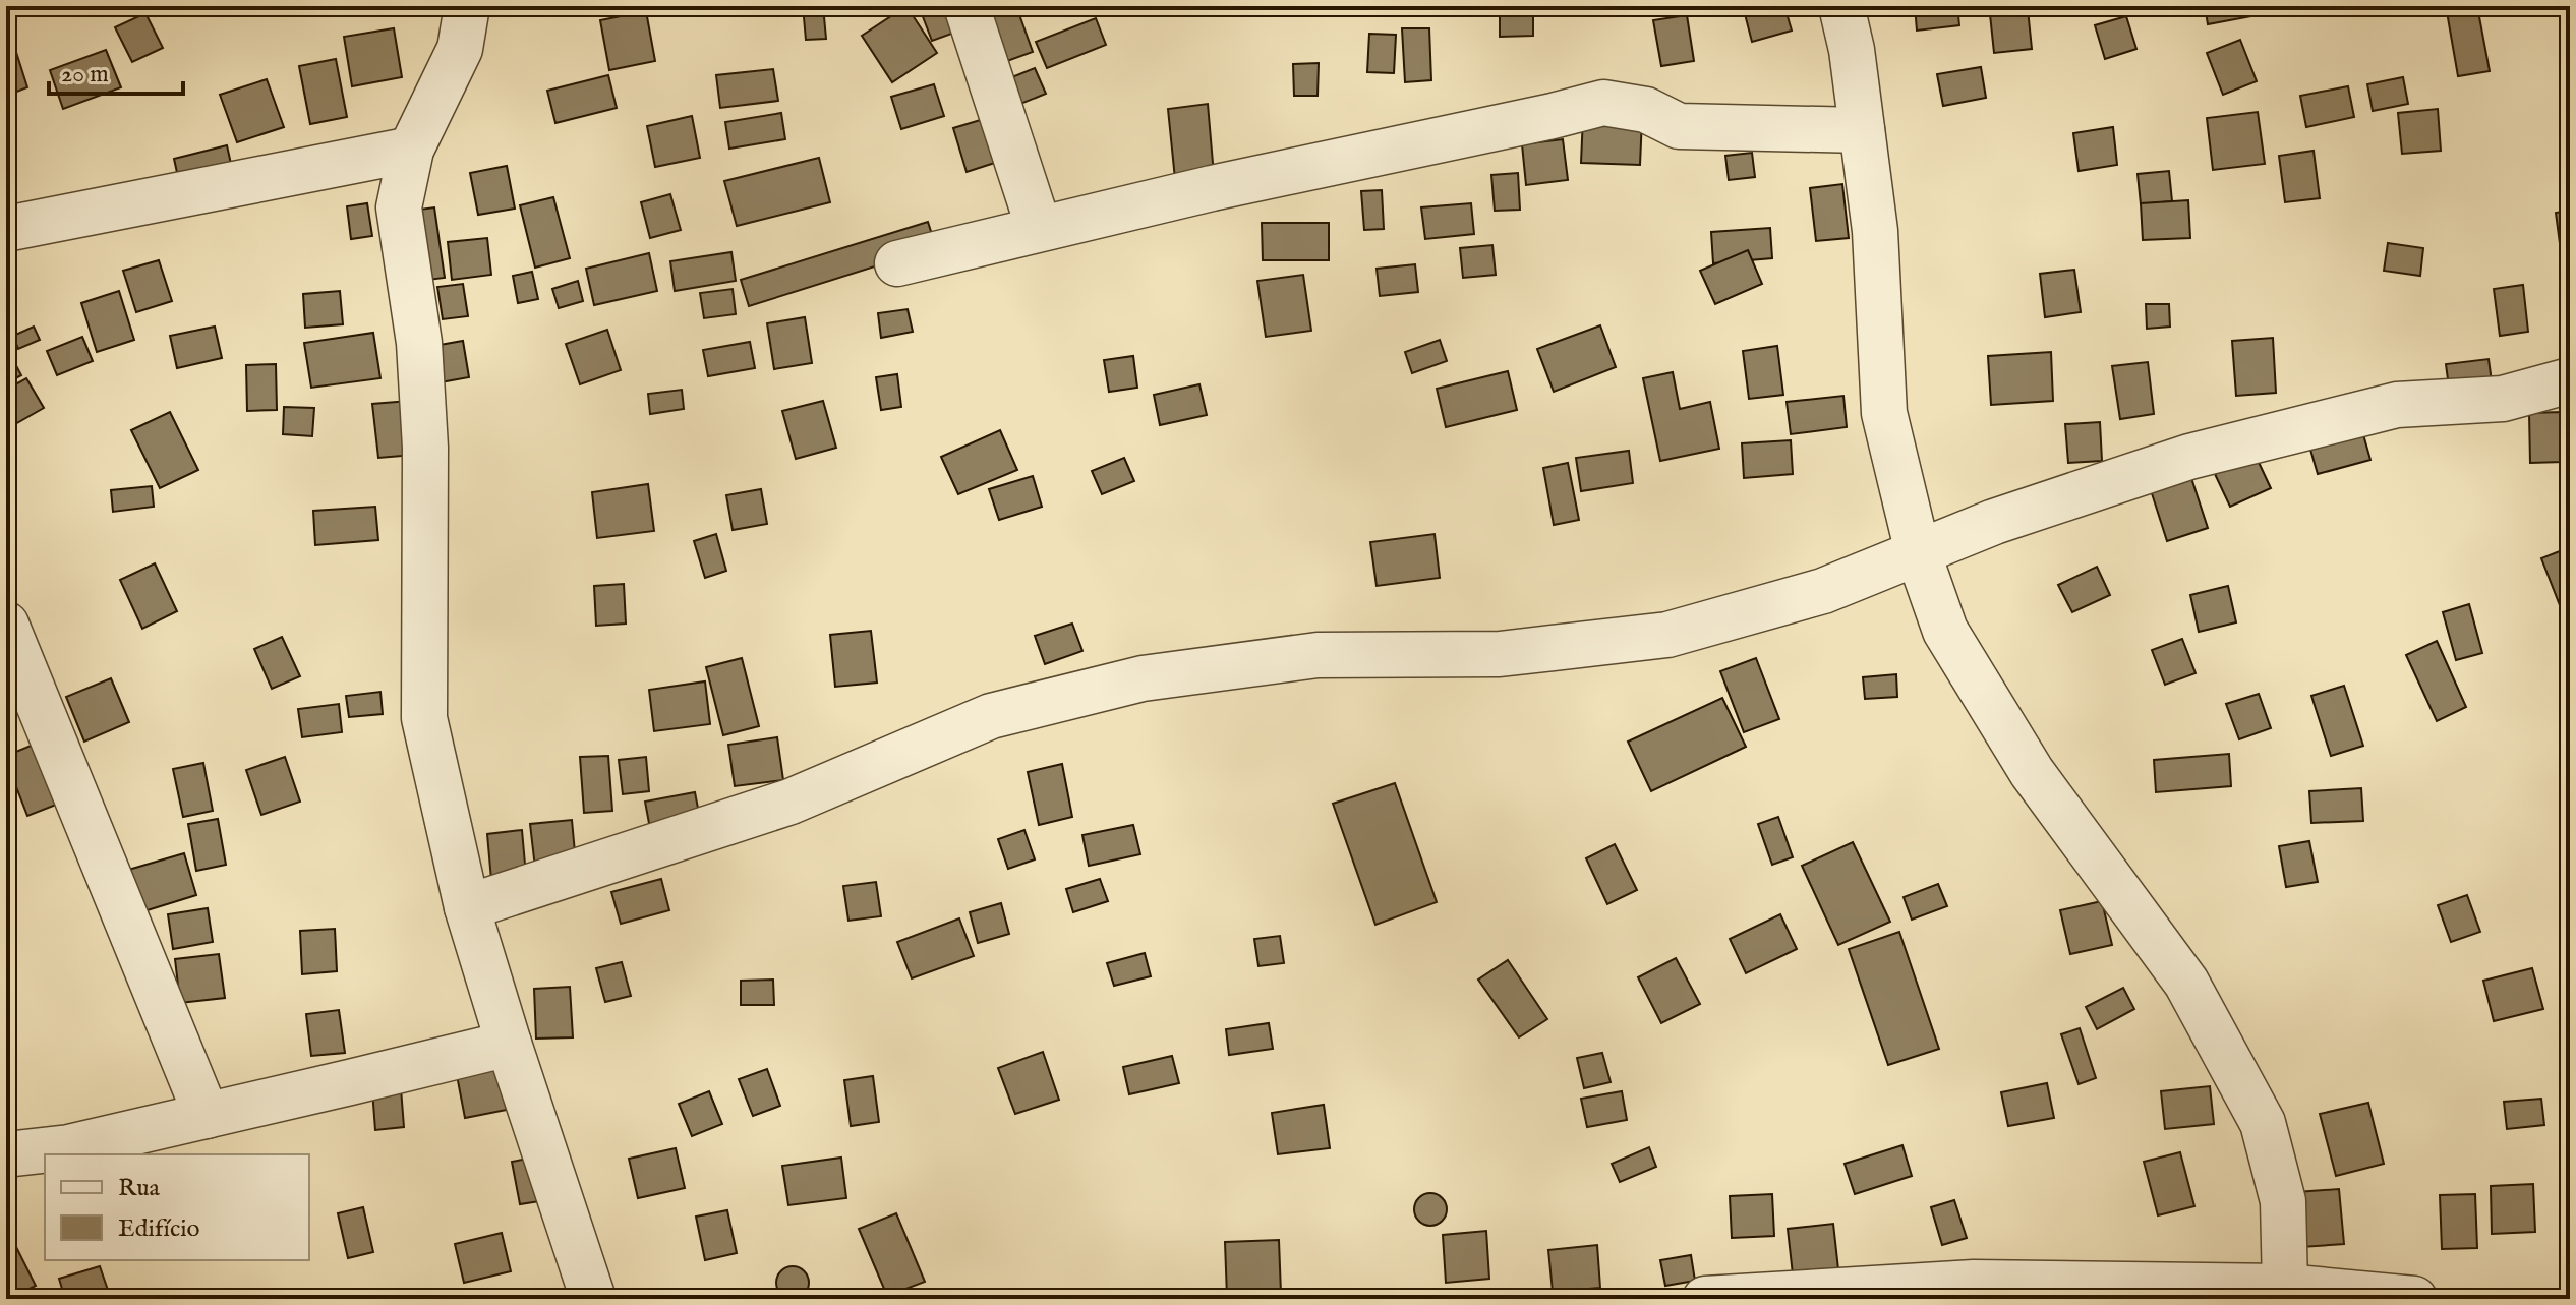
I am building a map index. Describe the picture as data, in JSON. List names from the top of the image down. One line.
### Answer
{"legend":["Rua","Edifício"],"scale_bar":"20 m"}
